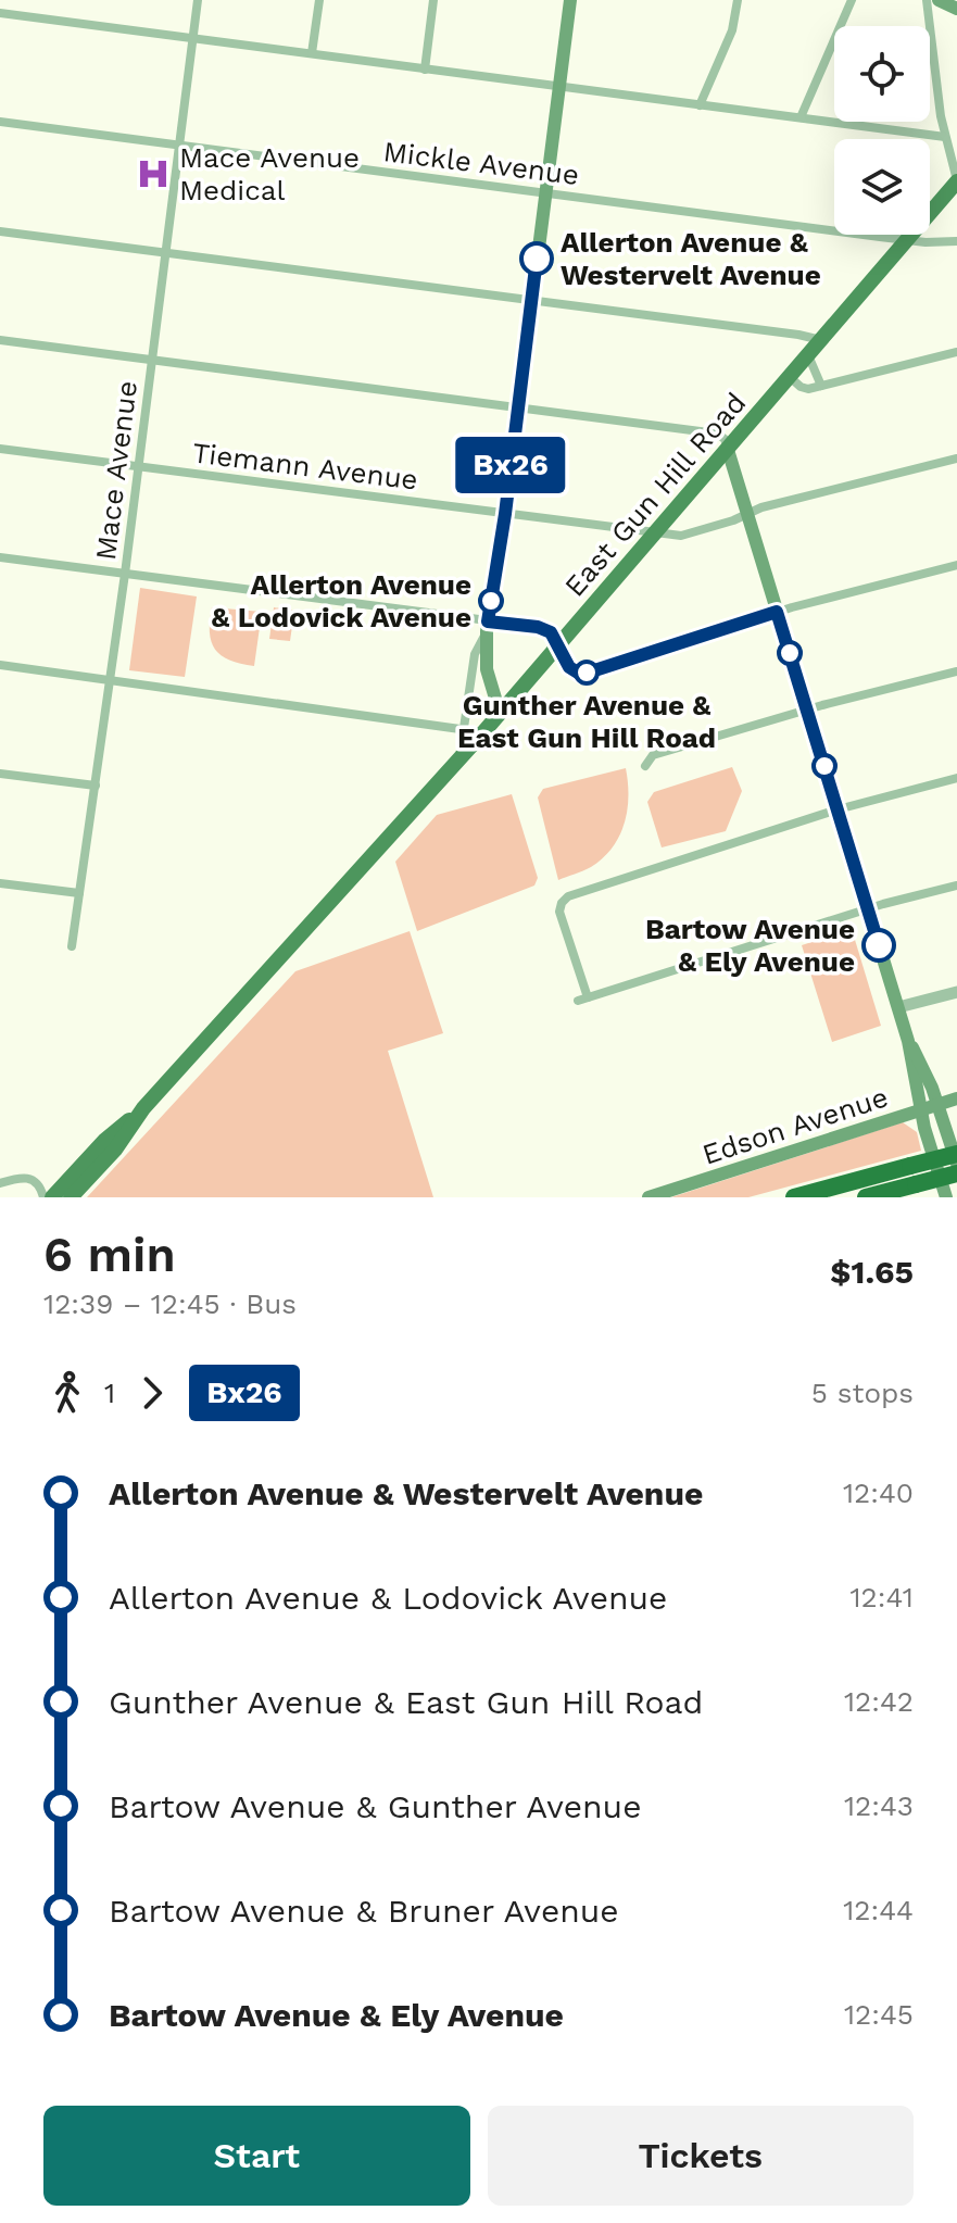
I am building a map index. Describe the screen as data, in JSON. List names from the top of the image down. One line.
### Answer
{"streets":{"main road":["East Gun Hill Road","Edson Avenue"],"street":["Mickle Avenue","Tiemann Avenue","Mace Avenue"]},"crossings":[["Mickle Avenue","Mace Avenue"],["Mickle Avenue","East Gun Hill Road"],["Tiemann Avenue","Mace Avenue"],["Tiemann Avenue","East Gun Hill Road"]],"places":{"hospital":["Mace Avenue Medical"],"other":["Allerton Avenue & Westervelt Avenue","Allerton Avenue & Lodovick Avenue","Gunther Avenue & East Gun Hill Road","Bartow Avenue & Ely Avenue"]},"lines":["bus line Bx26"],"page":{"on_map":"Bx26","heading":["6 min","12:39 – 12:45 · Bus","$1.65"],"legs":["1","Bx26","5 stops"],"list":[{"name":"Allerton Avenue & Westervelt Avenue","value":"12:40"},{"name":"Allerton Avenue & Lodovick Avenue","value":"12:41"},{"name":"Gunther Avenue & East Gun Hill Road","value":"12:42"},{"name":"Bartow Avenue & Gunther Avenue","value":"12:43"},{"name":"Bartow Avenue & Bruner Avenue","value":"12:44"},{"name":"Bartow Avenue & Ely Avenue","value":"12:45"}],"buttons":["Start","Tickets"]}}
